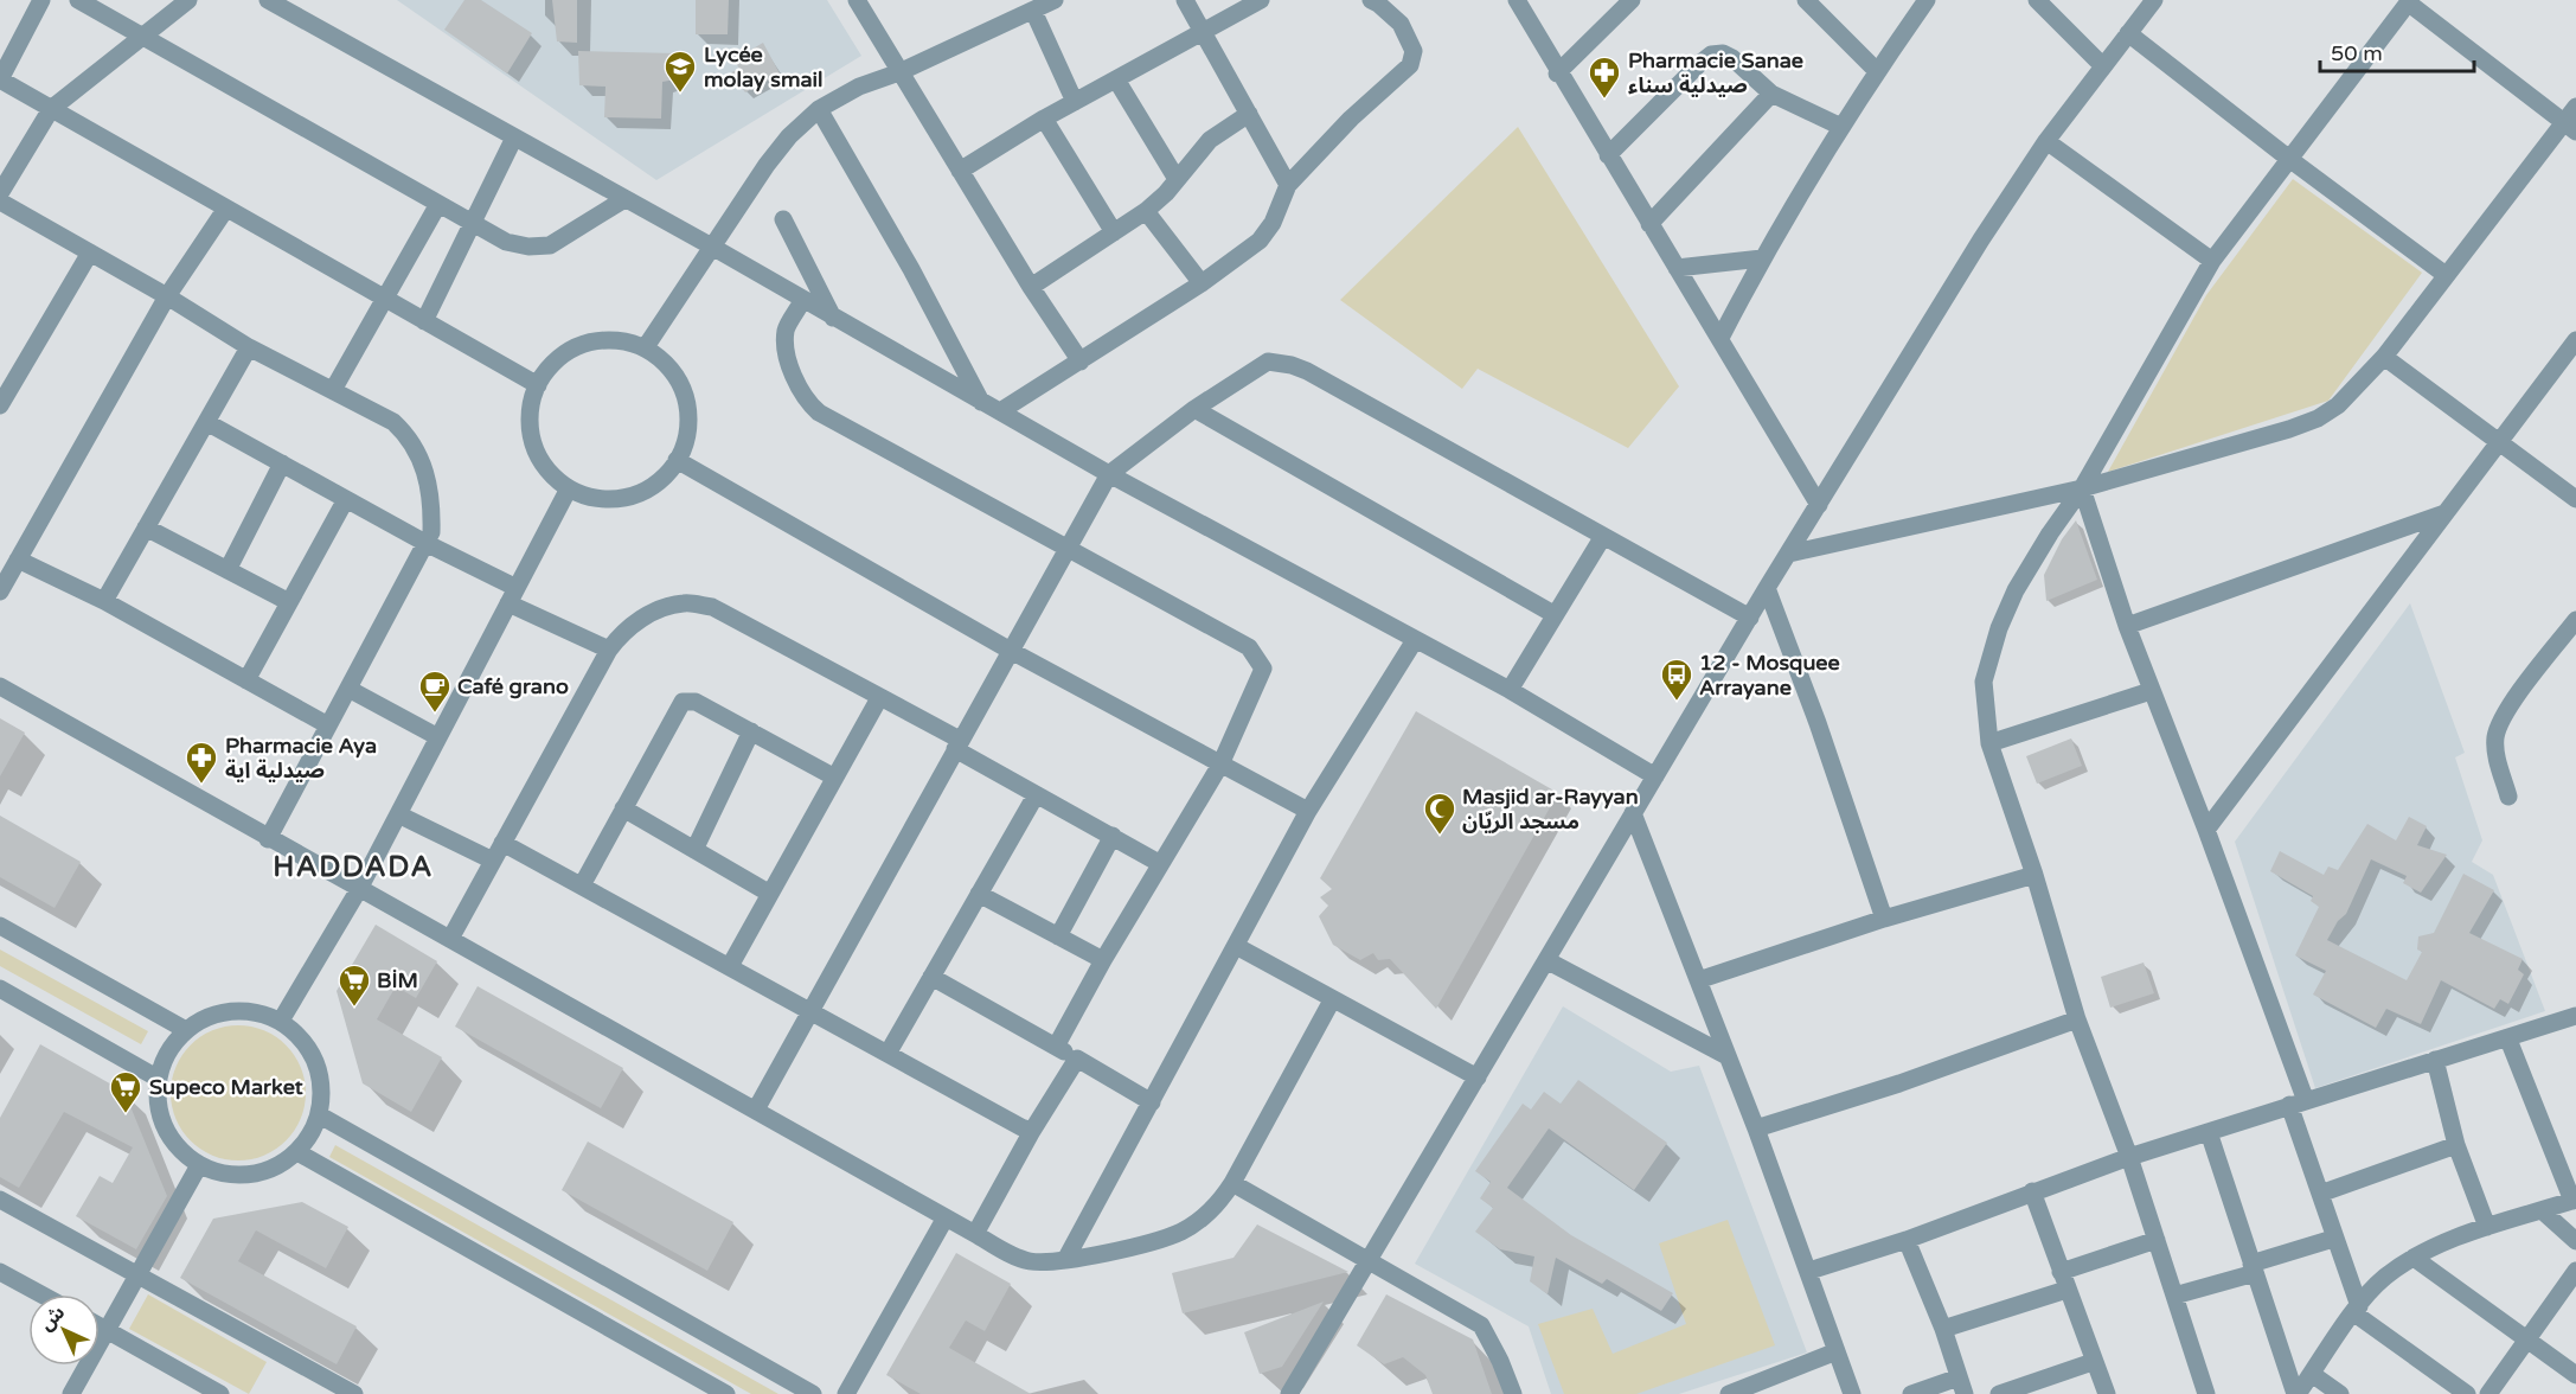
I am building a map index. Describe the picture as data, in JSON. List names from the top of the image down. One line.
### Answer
{"districts":["HADDADA"],"places":{"school or university":["Lycée molay smail"],"pharmacy":["Pharmacie Sanae صيدلية سناء","Pharmacie Aya صيدلية اية"],"bus stop":["12 - Mosquee Arrayane"],"cafe":["Café grano"],"mosque":["Masjid ar-Rayyan مسجد الريّان"],"supermarket":["BİM","Supeco Market"]},"scale_bar":"50 m","north":"top left"}
